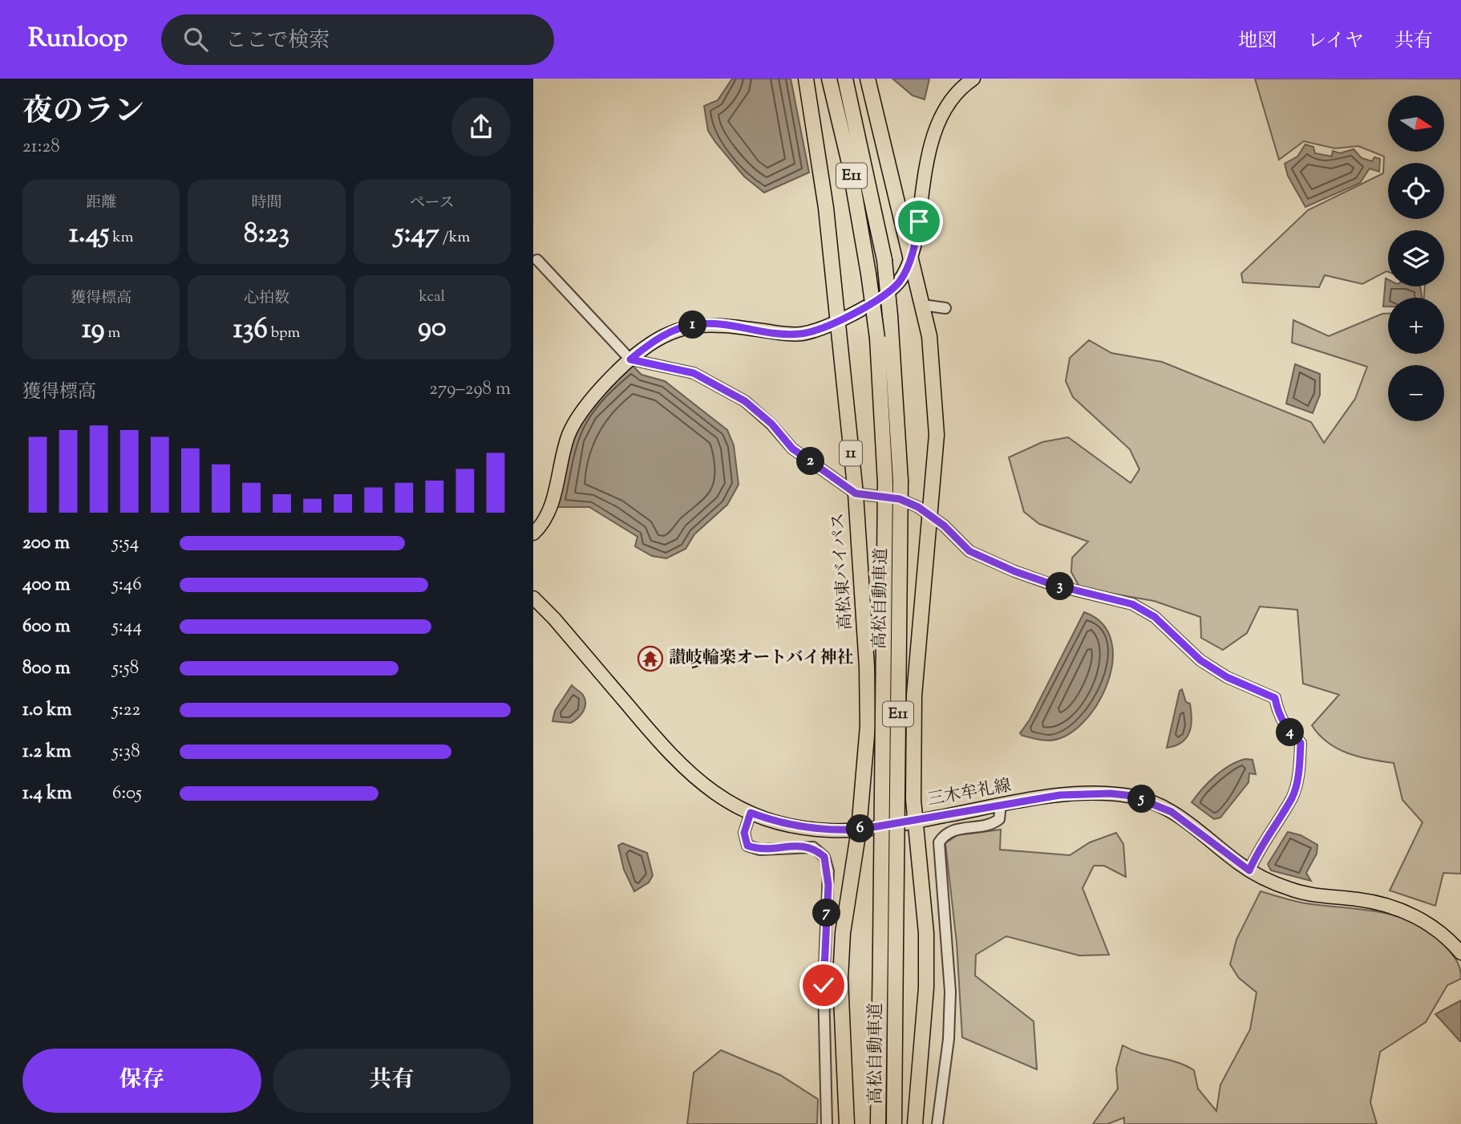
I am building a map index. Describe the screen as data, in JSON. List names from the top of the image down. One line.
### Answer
{"streets":{"highway":["E11","11","高松東バイパス","高松自動車道"],"main road":["三木牟礼線"]},"crossings":[["高松東バイパス","三木牟礼線"]],"places":{"temple":["讃岐輪楽オートバイ神社"]},"north":"right","page":{"header":"Runloop","search":"ここで検索","nav":["地図","レイヤ","共有"],"heading":["夜のラン","21:28"],"map_buttons":["+","−"],"stats":[["距離","1.45 km"],["時間","8:23"],["ペース","5:47 /km"],["獲得標高","19 m"],["心拍数","136 bpm"],["kcal","90"]],"pins":["1","2","3","4","5","6","7"],"chart":["獲得標高","279–298 m"],"list":[{"name":"200 m","note":"5:54"},{"name":"400 m","note":"5:46"},{"name":"600 m","note":"5:44"},{"name":"800 m","note":"5:58"},{"name":"1.0 km","note":"5:22"},{"name":"1.2 km","note":"5:38"},{"name":"1.4 km","note":"6:05"}],"buttons":["保存","共有"]}}
